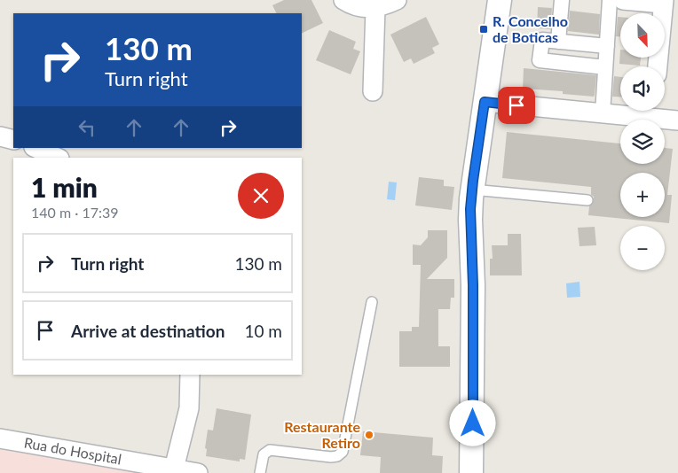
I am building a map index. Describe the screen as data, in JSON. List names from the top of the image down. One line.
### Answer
{"streets":{"street":["Rua do Hospital"]},"places":{"transit":["R. Concelho de Boticas"],"other":["Restaurante Retiro"]},"north":"bottom right","page":{"map_buttons":["+","−"],"turn":["130 m","Turn right"],"heading":["1 min","140 m · 17:39"],"list":[{"name":"Turn right","value":"130 m"},{"name":"Arrive at destination","value":"10 m"}]}}
